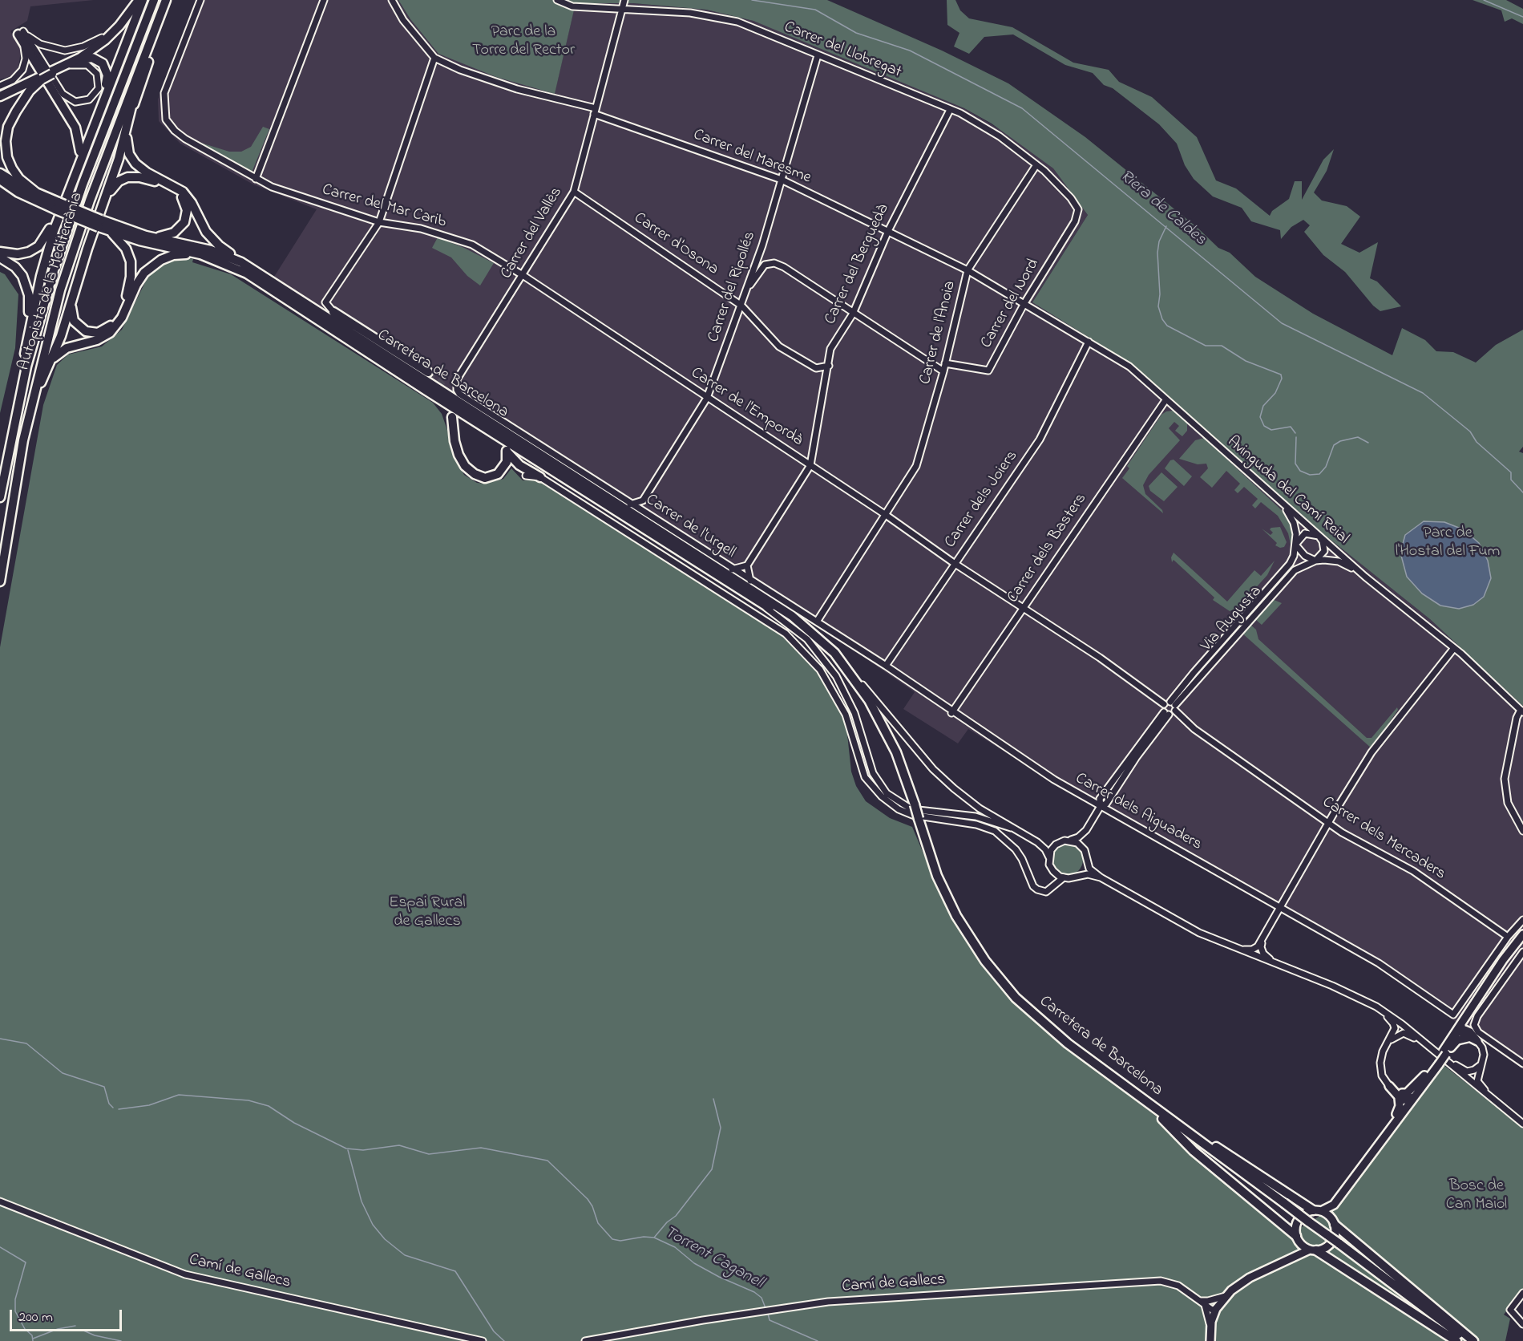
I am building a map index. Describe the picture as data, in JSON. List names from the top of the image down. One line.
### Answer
{"streets":{"highway":["Autopista de la Mediterrània","Carretera de Barcelona"],"street":["Carrer del Llobregat","Carrer del Maresme","Carrer del Mar Carib","Carrer del Vallès","Carrer d'Osona","Carrer del Berguedà","Carrer del Ripollés","Carrer del Nord","Carrer de l'Anoia","Carrer de l'Empordà","Avinguda del Camí Reial","Carrer dels Joiers","Carrer de l'Urgell","Carrer dels Basters","Via Augusta","Carrer dels Aiguaders","Carrer dels Mercaders","Camí de Gallecs"]},"crossings":[["Carrer del Llobregat","Carrer del Vallès"],["Carrer del Llobregat","Carrer del Berguedà"],["Carrer del Llobregat","Carrer del Ripollés"],["Carrer del Llobregat","Carrer del Nord"],["Carrer del Llobregat","Carrer de l'Anoia"],["Carrer del Maresme","Carrer del Vallès"],["Carrer del Maresme","Carrer del Berguedà"],["Carrer del Maresme","Carrer del Ripollés"],["Carrer del Maresme","Carrer del Nord"],["Carrer del Maresme","Carrer de l'Anoia"],["Carrer del Maresme","Avinguda del Camí Reial"],["Carrer del Mar Carib","Carrer del Vallès"],["Carrer del Mar Carib","Carrer de l'Empordà"],["Carrer del Vallès","Carrer d'Osona"],["Carrer del Vallès","Carrer de l'Empordà"],["Carrer del Vallès","Carrer de l'Urgell"],["Carrer d'Osona","Carrer del Berguedà"],["Carrer d'Osona","Carrer del Ripollés"],["Carrer del Berguedà","Carrer de l'Empordà"],["Carrer del Ripollés","Carrer de l'Empordà"],["Carrer del Ripollés","Carrer de l'Urgell"],["Carrer del Nord","Carrer de l'Anoia"],["Carrer del Nord","Avinguda del Camí Reial"],["Carrer de l'Anoia","Carrer de l'Empordà"],["Carrer de l'Empordà","Carrer dels Joiers"],["Avinguda del Camí Reial","Carrer dels Joiers"],["Avinguda del Camí Reial","Carrer dels Basters"],["Avinguda del Camí Reial","Via Augusta"],["Carrer dels Joiers","Carrer dels Aiguaders"],["Carrer de l'Urgell","Carrer dels Aiguaders"],["Carrer dels Basters","Carrer dels Aiguaders"],["Via Augusta","Carrer dels Mercaders"],["Carrer dels Aiguaders","Carrer dels Mercaders"]],"water":["Riera de Caldes","Torrent Caganell"],"parks":["Parc de la Torre del Rector","Parc de l'Hostal del Fum","Espai Rural de Gallecs","Bosc de Can Maiol"],"scale_bar":"200 m"}
